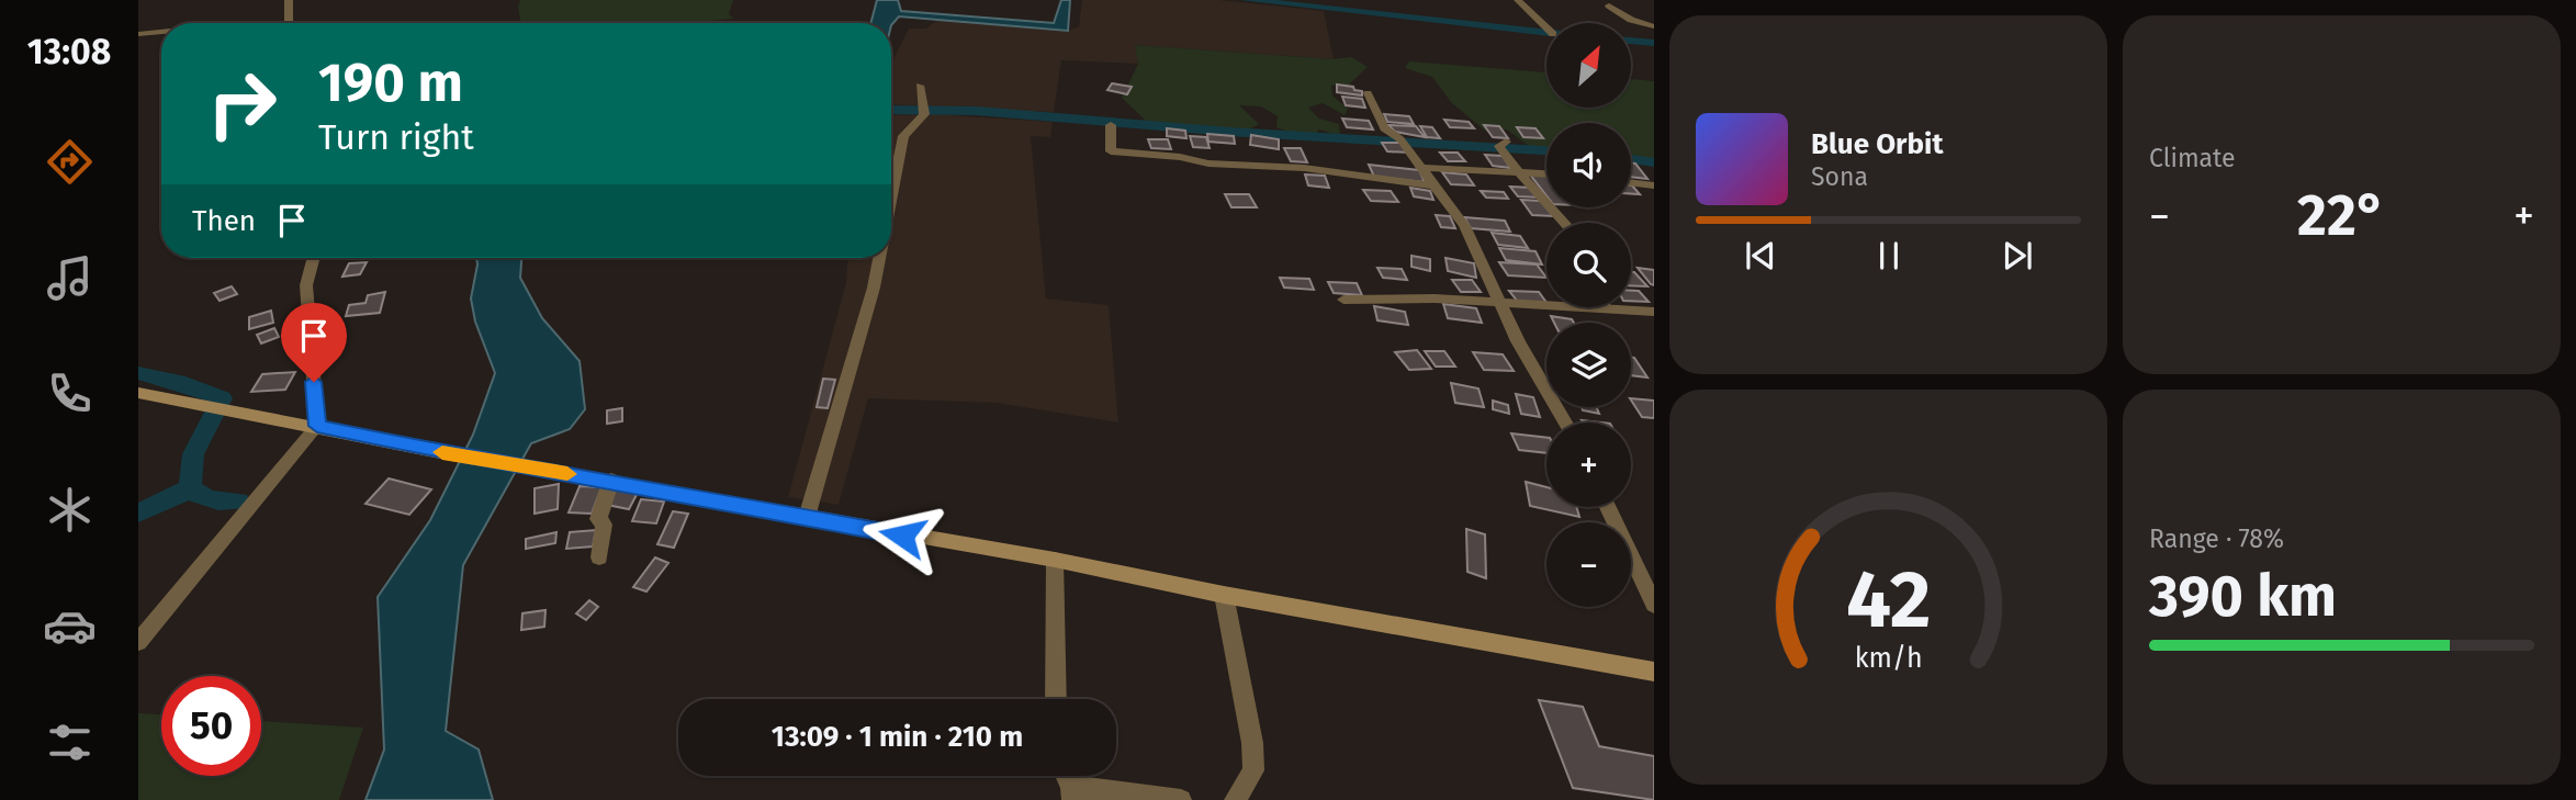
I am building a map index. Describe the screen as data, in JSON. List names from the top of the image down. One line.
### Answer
{"north":"top right","page":{"tabs":"13:08","tile":["Climate",["Range · 78%","390 km"]],"map_buttons":["+","−"],"turn":["190 m","Turn right"],"song":["Blue Orbit","Sona"],"then":"Then","heat":["−","22°","+"],"limit":"50","trip":"13:09 · 1 min · 210 m","gauge":["42","km/h"]}}
